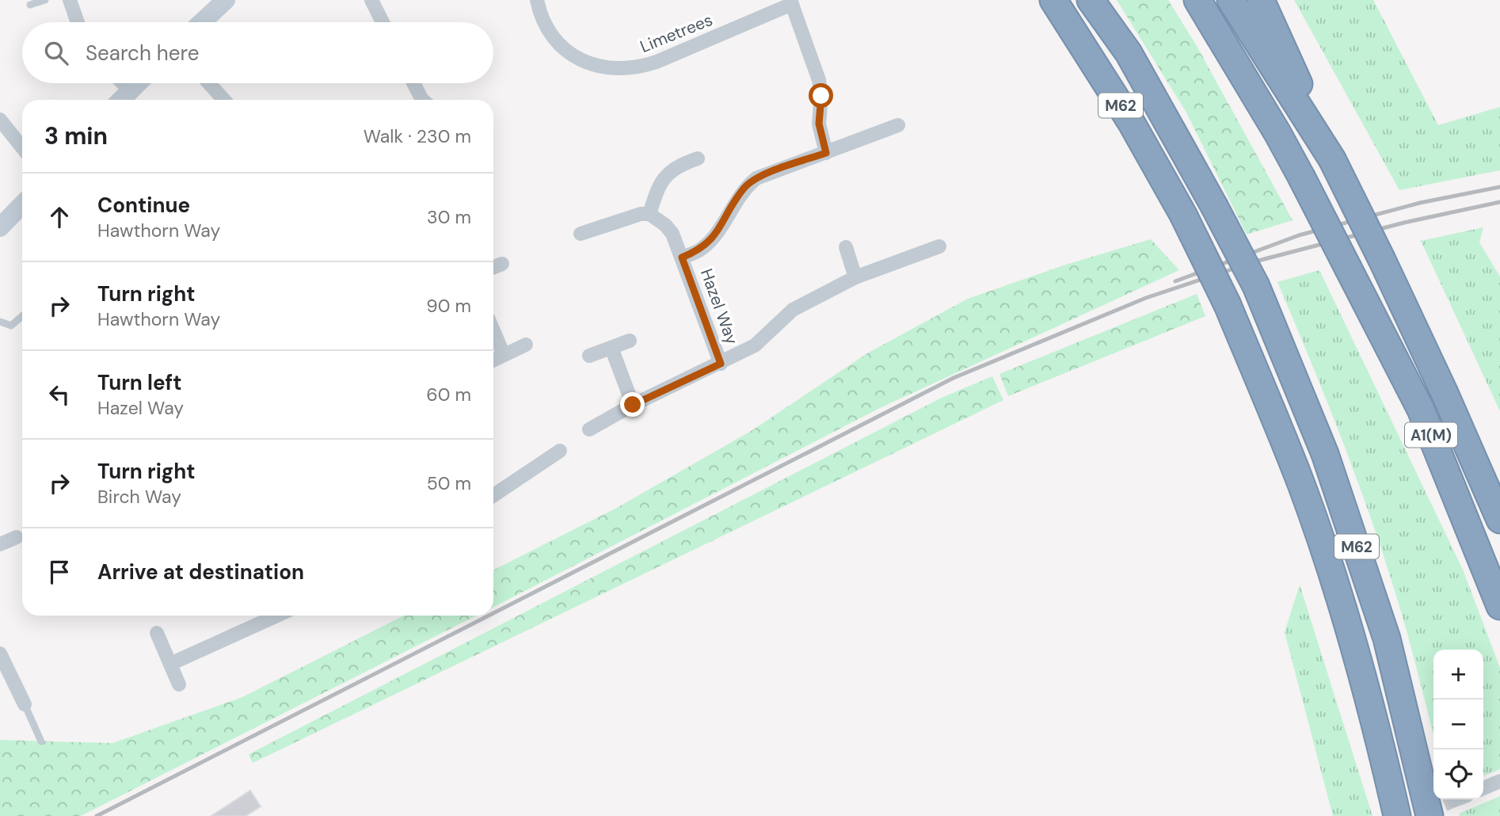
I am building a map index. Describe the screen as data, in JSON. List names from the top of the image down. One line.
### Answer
{"streets":{"highway":["M62","A1(M)"],"street":["Limetrees","Hazel Way"]},"page":{"search":"Search here","heading":["3 min","Walk · 230 m"],"list":[["Continue","Hawthorn Way","30 m"],["Turn right","Hawthorn Way","90 m"],["Turn left","Hazel Way","60 m"],["Turn right","Birch Way","50 m"],"Arrive at destination"],"map_buttons":["+","−"]}}
